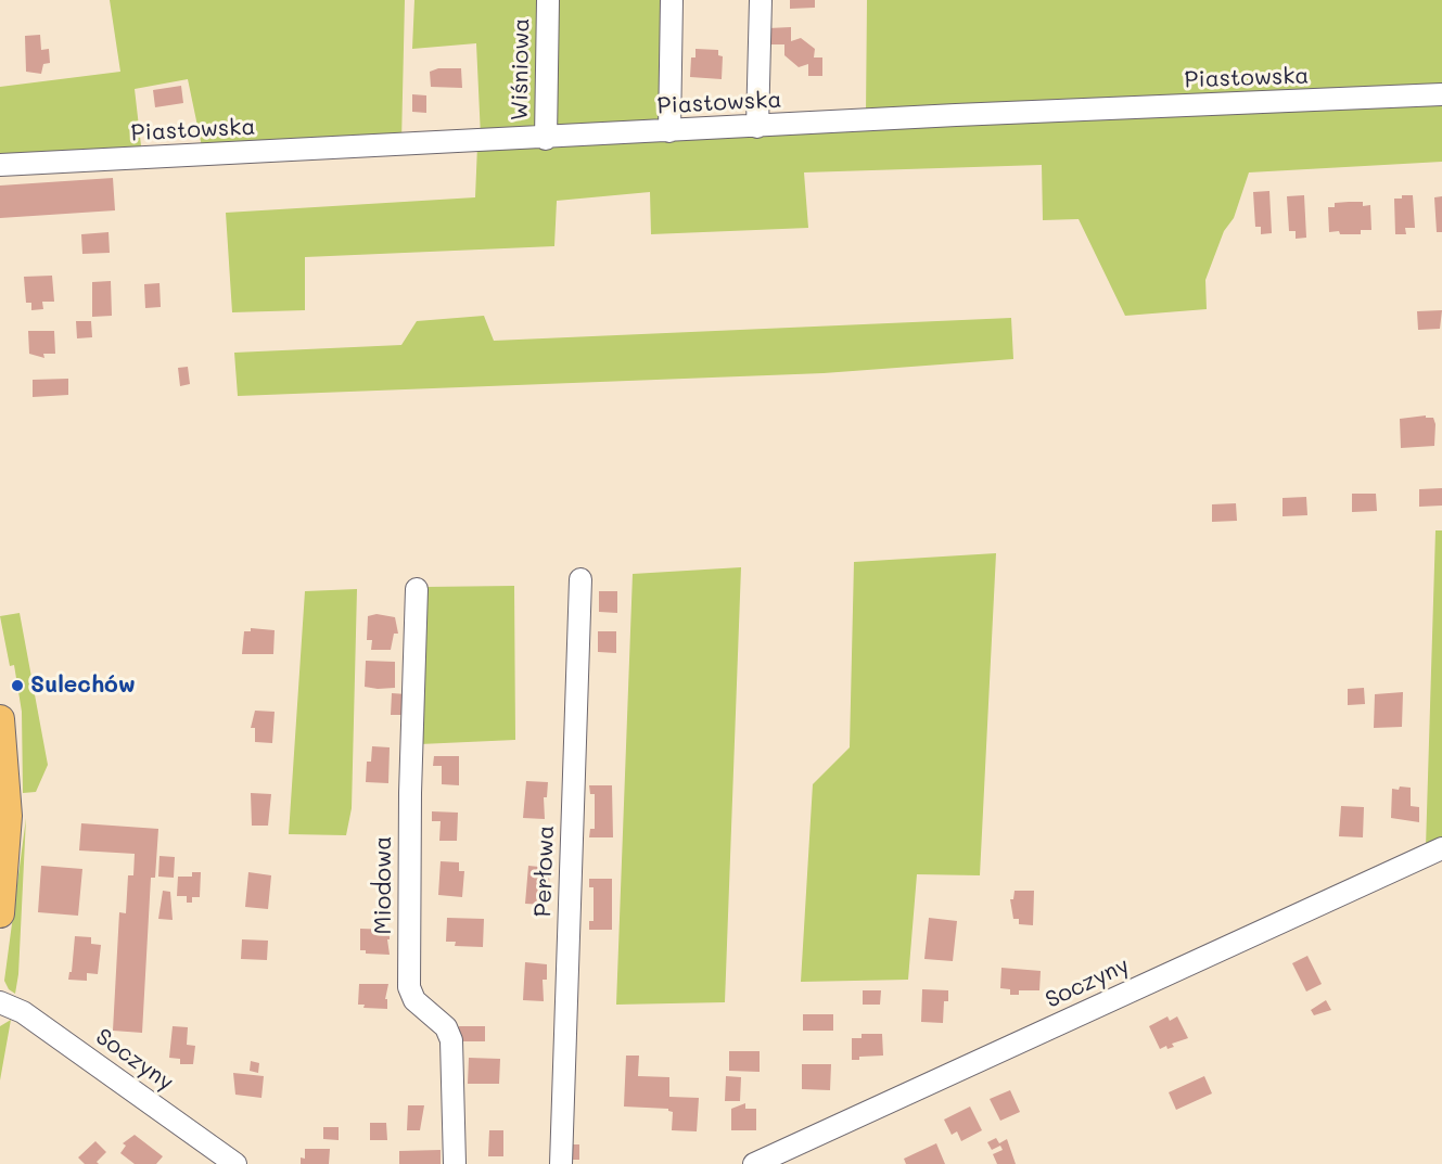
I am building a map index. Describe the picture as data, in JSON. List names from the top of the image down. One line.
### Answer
{"streets":{"street":["Wiśniowa","Piastowska","Perłowa","Miodowa","Soczyny"]},"crossings":[["Wiśniowa","Piastowska"]],"places":["Sulechów"]}
